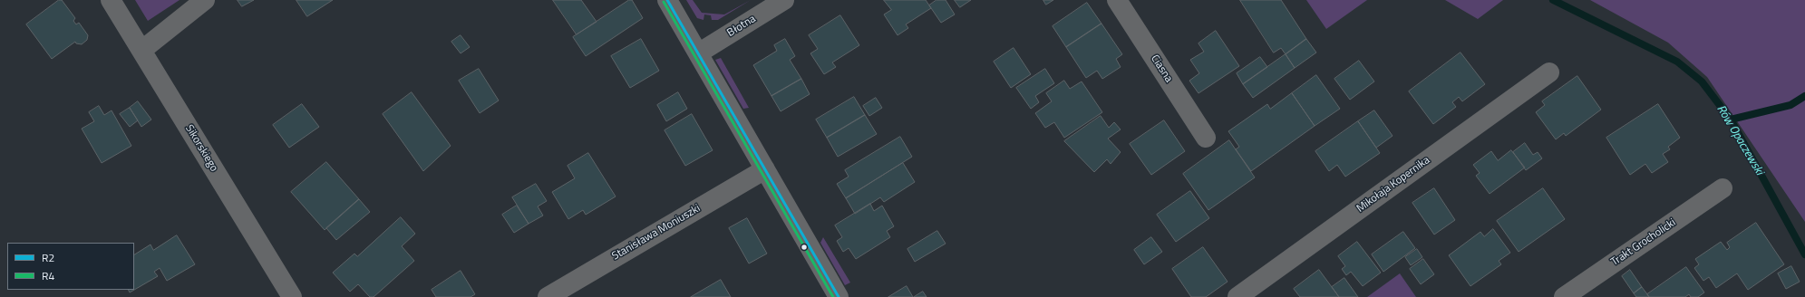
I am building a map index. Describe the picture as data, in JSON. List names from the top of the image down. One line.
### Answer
{"streets":{"street":["Błotna","Ciasna","Sikorskiego","Mikołaja Kopernika","Stanisława Moniuszki","Trakt Grocholicki"]},"water":["Rów Opaczewski"],"lines":["transit line R2","transit line R4"],"legend":["R2","R4"]}
